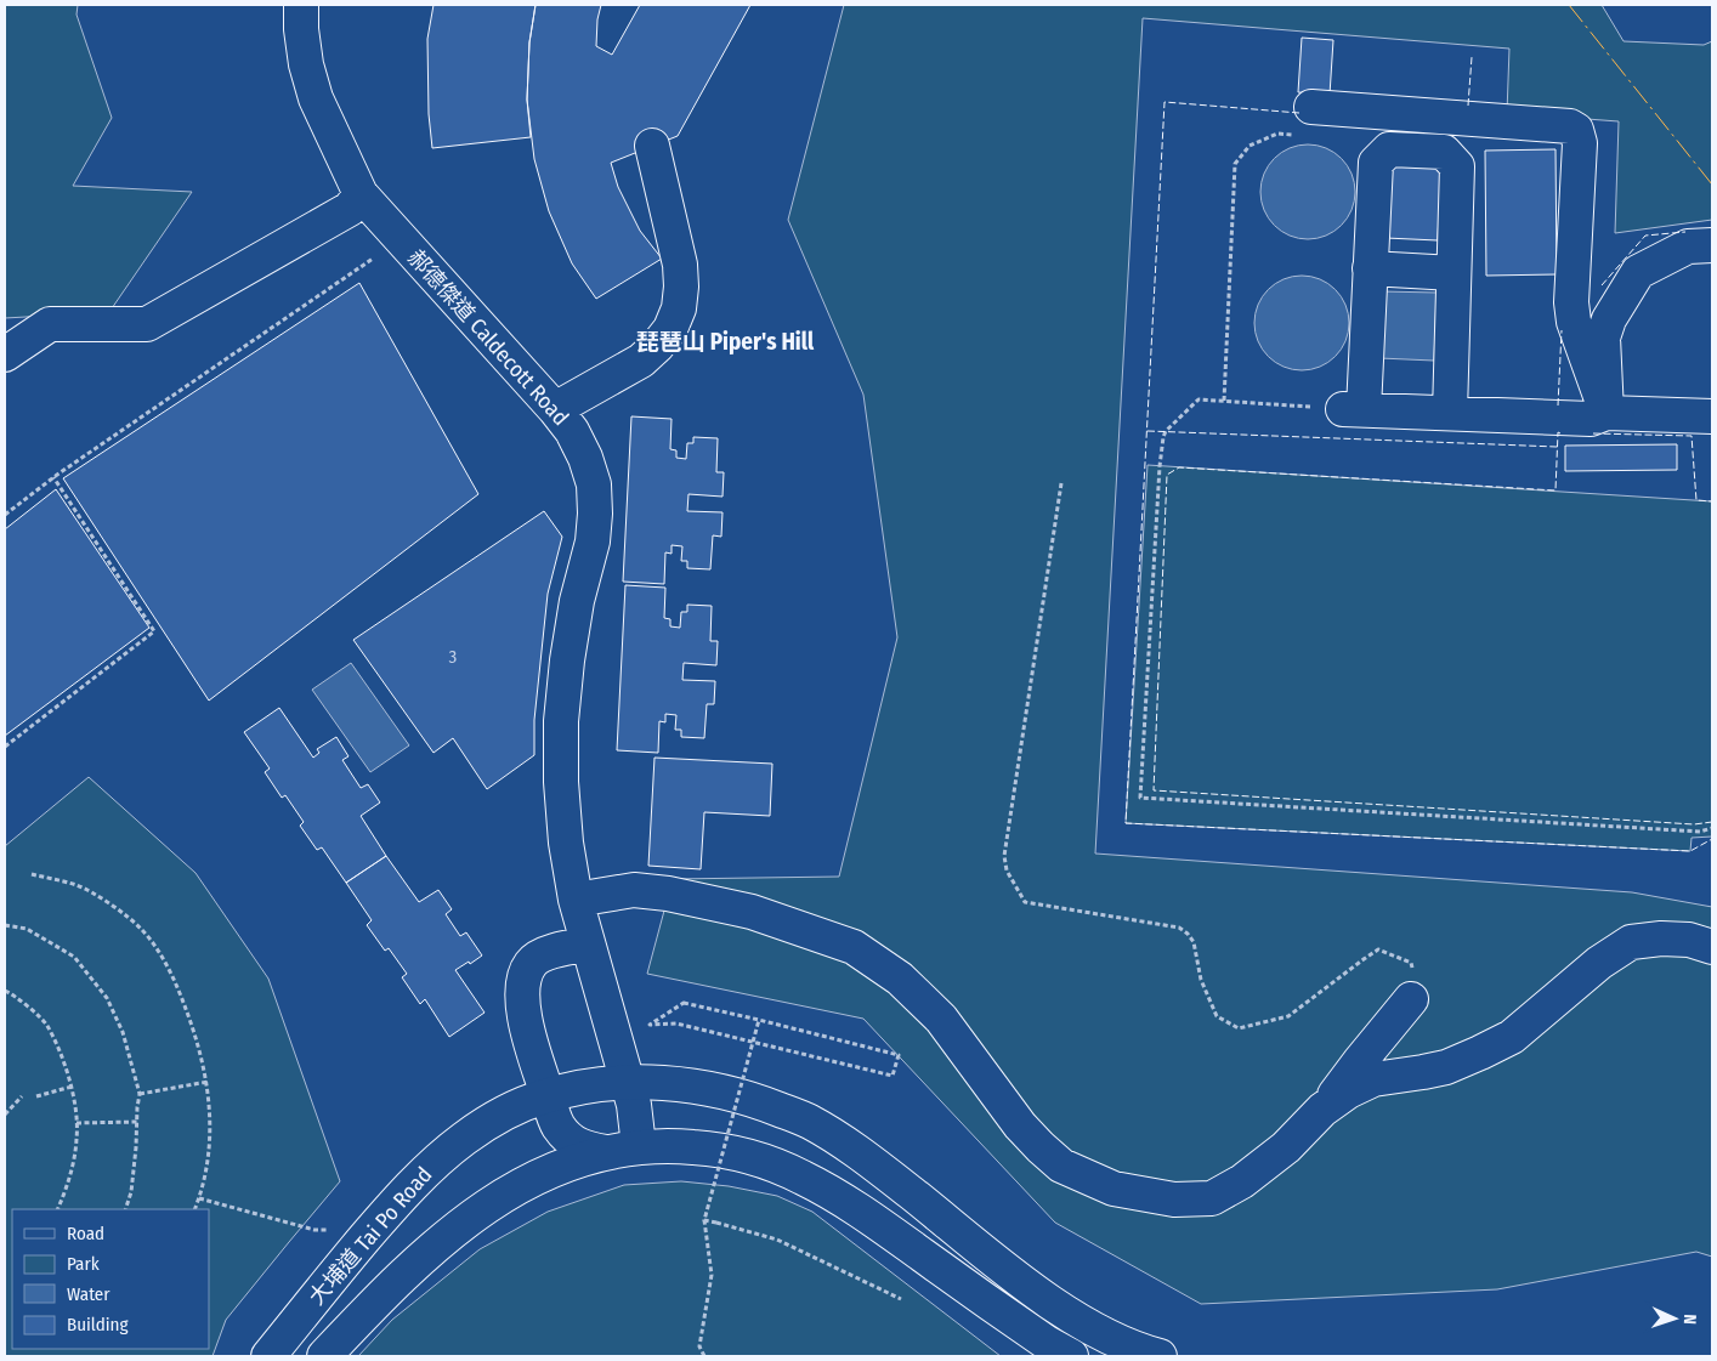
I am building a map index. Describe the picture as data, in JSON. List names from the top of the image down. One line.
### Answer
{"streets":{"main road":["郝德傑道 Caldecott Road","大埔道 Tai Po Road"]},"crossings":[["郝德傑道 Caldecott Road","大埔道 Tai Po Road"]],"districts":["琵琶山 Piper's Hill"],"house_numbers":["3"],"legend":["Road","Park","Water","Building"],"north":"right"}
